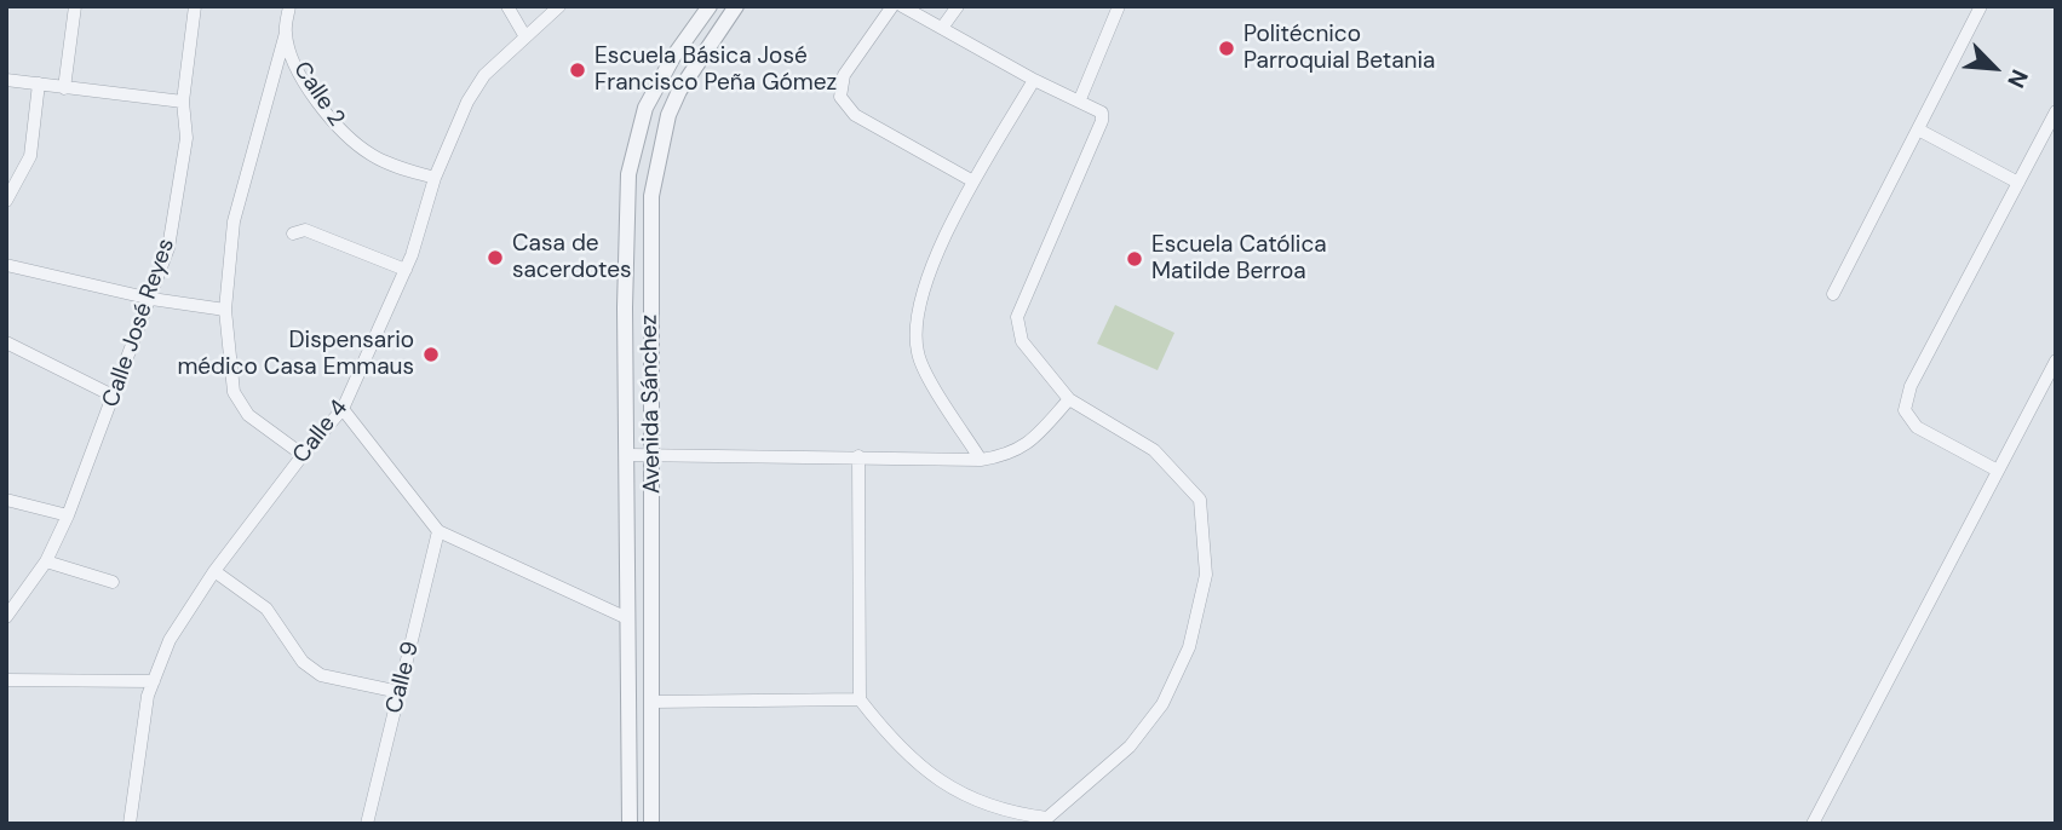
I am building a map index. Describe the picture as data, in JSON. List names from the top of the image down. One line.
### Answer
{"streets":{"street":["Calle 2","Calle José Reyes","Avenida Sánchez","Calle 4","Calle 9"]},"crossings":[["Calle 2","Calle 4"]],"places":["Politécnico Parroquial Betania","Escuela Básica José Francisco Peña Gómez","Casa de sacerdotes","Escuela Católica Matilde Berroa","Dispensario médico Casa Emmaus"],"north":"bottom right"}
